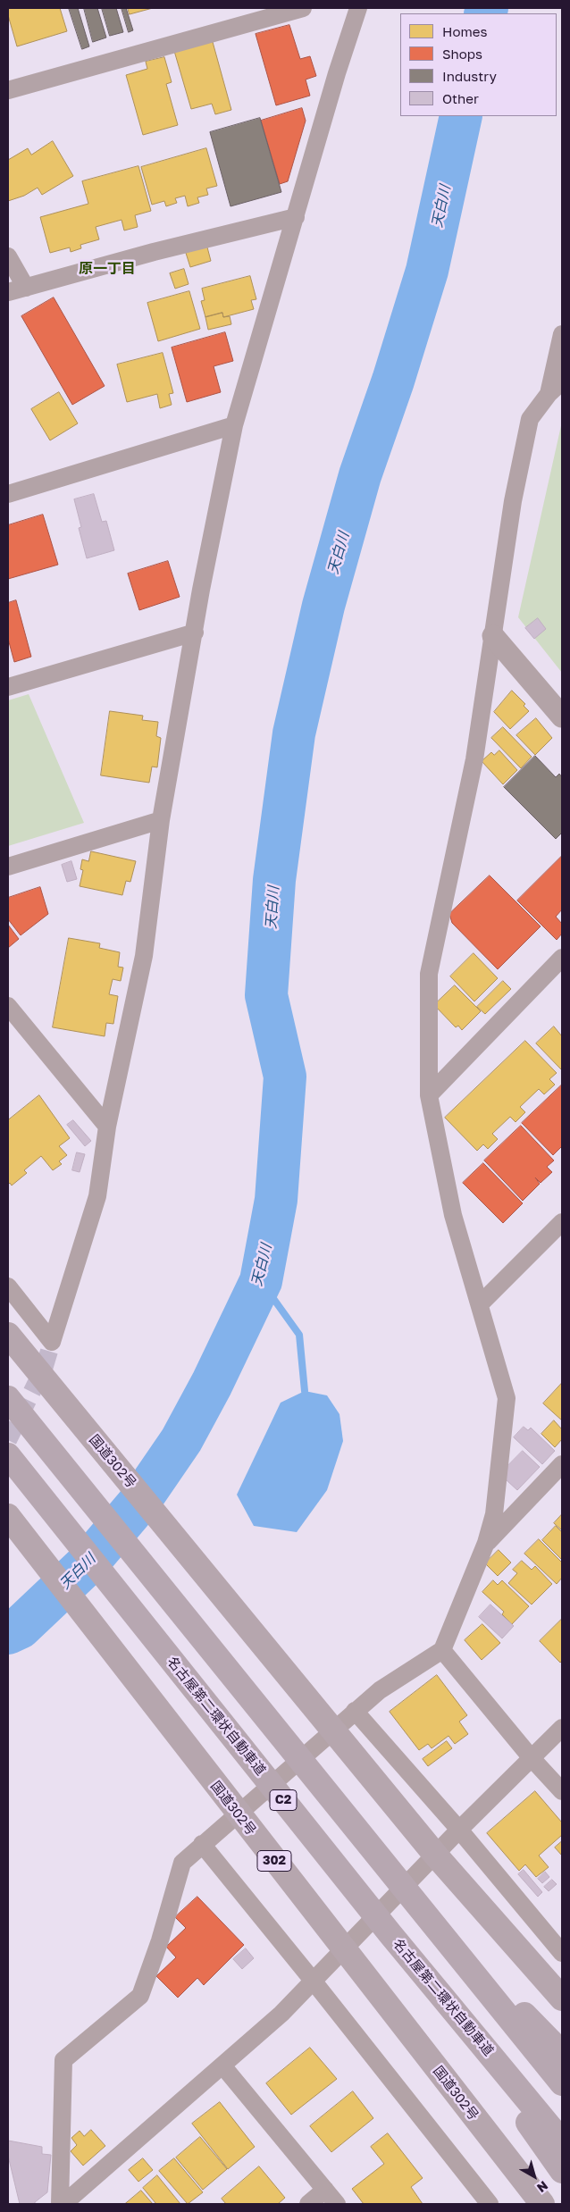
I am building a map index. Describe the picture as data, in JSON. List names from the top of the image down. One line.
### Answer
{"streets":{"highway":["国道302号","名古屋第二環状自動車道","C2","302"]},"districts":["原一丁目"],"water":["天白川"],"legend":["Homes","Shops","Industry","Other"],"north":"bottom right"}
